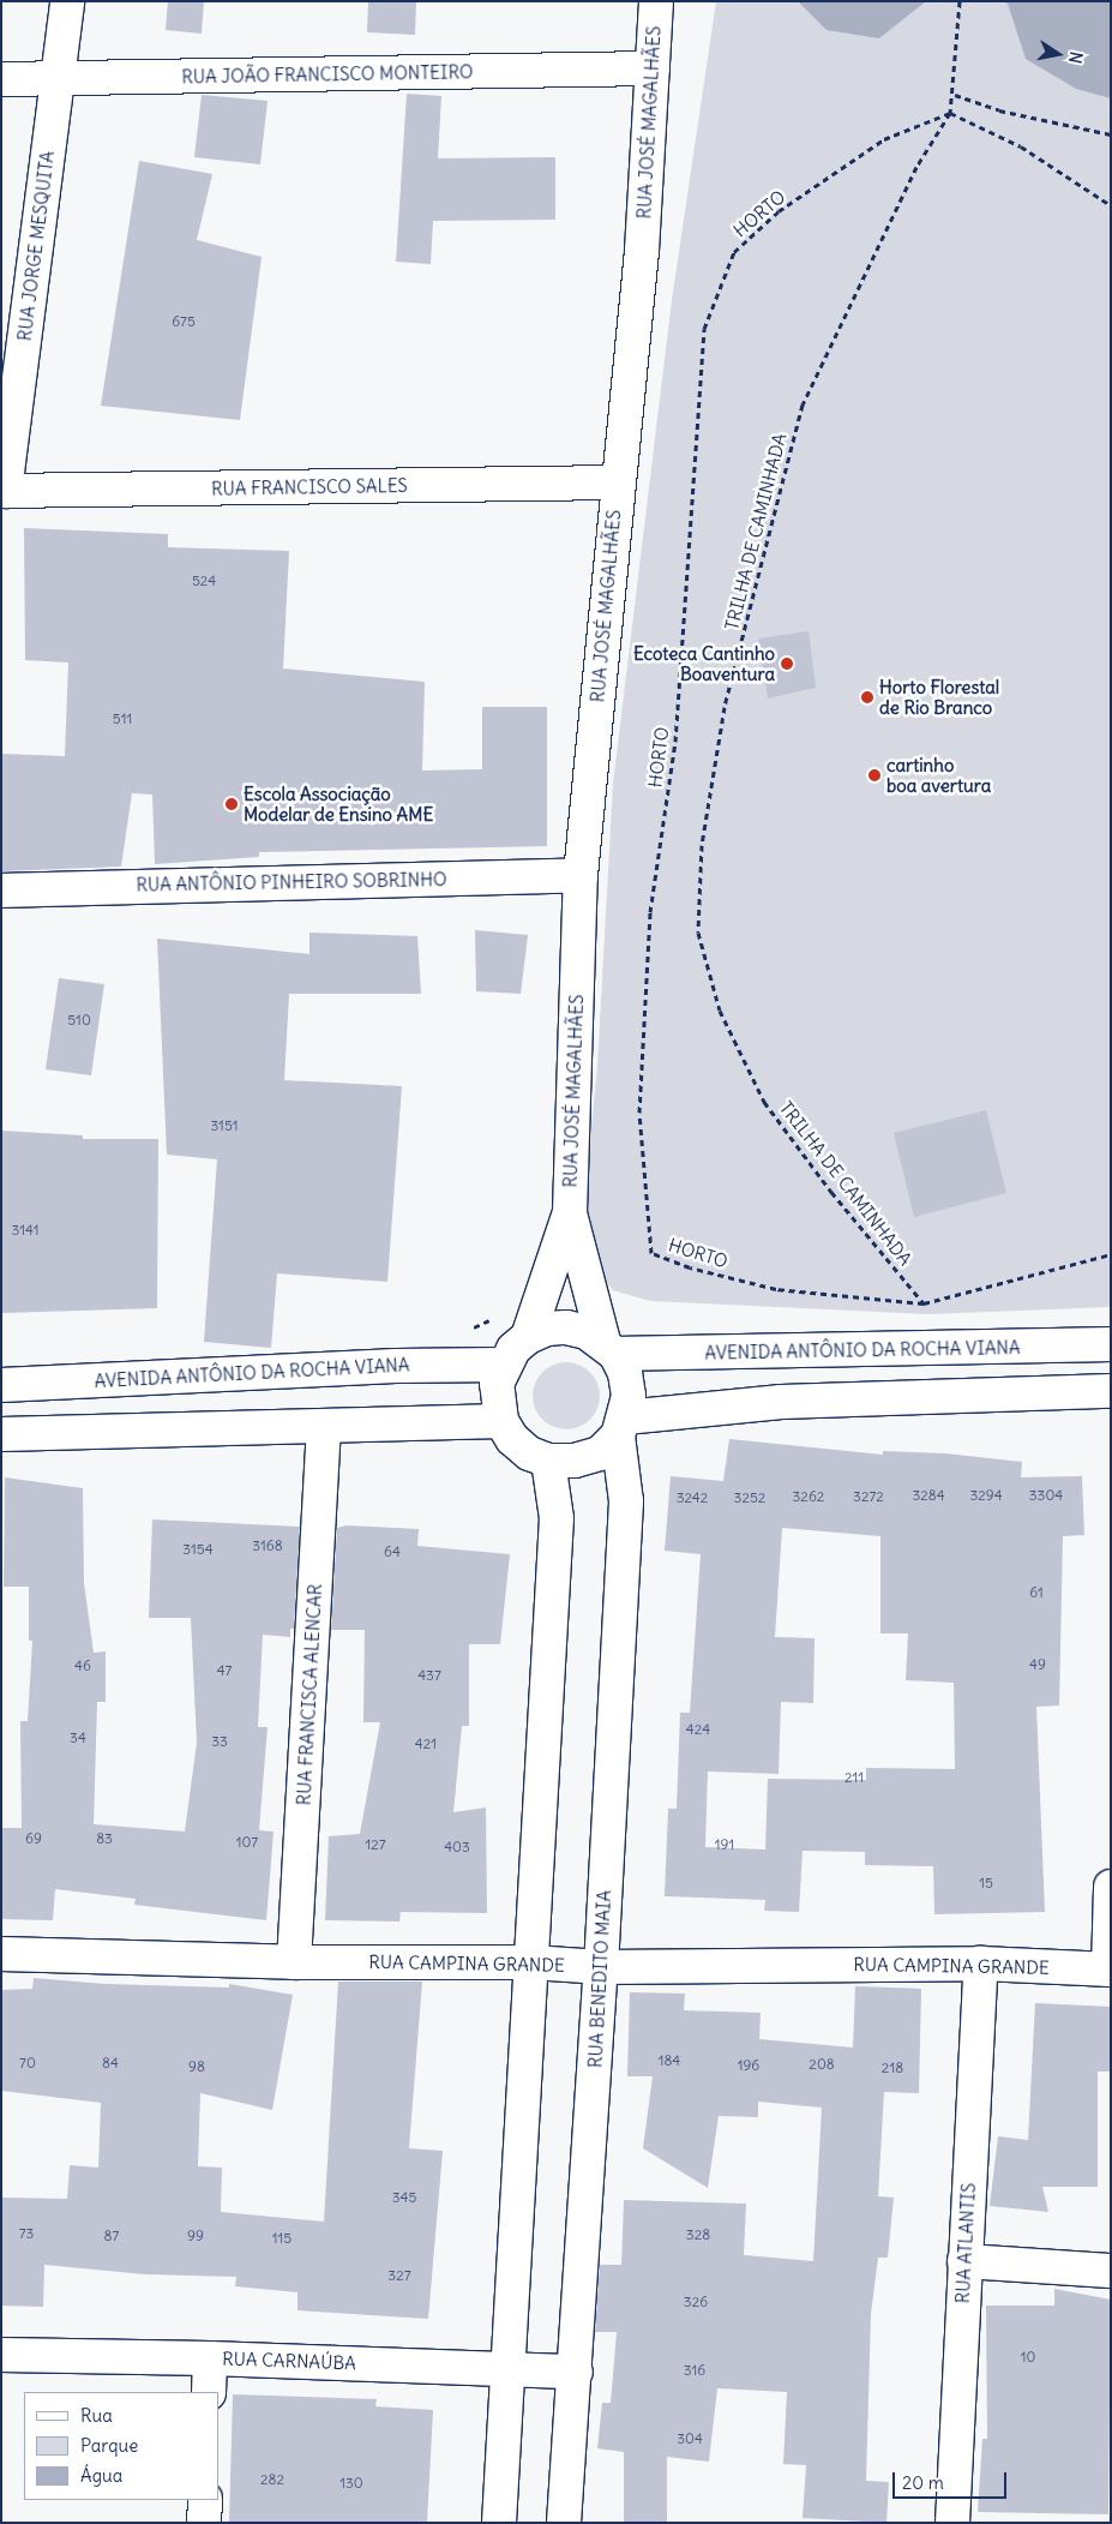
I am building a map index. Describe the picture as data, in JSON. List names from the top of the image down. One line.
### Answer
{"streets":{"street":["RUA JOÃO FRANCISCO MONTEIRO","RUA JOSÉ MAGALHÃES","RUA JORGE MESQUITA","RUA FRANCISCO SALES","RUA ANTÔNIO PINHEIRO SOBRINHO","AVENIDA ANTÔNIO DA ROCHA VIANA","RUA FRANCISCA ALENCAR","RUA CAMPINA GRANDE","RUA BENEDITO MAIA","RUA ATLANTIS","RUA CARNAÚBA"],"path":["HORTO","TRILHA DE CAMINHADA"]},"crossings":[["RUA JOÃO FRANCISCO MONTEIRO","RUA JOSÉ MAGALHÃES"],["RUA JOÃO FRANCISCO MONTEIRO","RUA JORGE MESQUITA"],["RUA JOSÉ MAGALHÃES","RUA FRANCISCO SALES"],["RUA JOSÉ MAGALHÃES","RUA ANTÔNIO PINHEIRO SOBRINHO"],["RUA JOSÉ MAGALHÃES","AVENIDA ANTÔNIO DA ROCHA VIANA"],["RUA JOSÉ MAGALHÃES","RUA BENEDITO MAIA"],["HORTO","TRILHA DE CAMINHADA"],["RUA JORGE MESQUITA","RUA FRANCISCO SALES"],["AVENIDA ANTÔNIO DA ROCHA VIANA","RUA BENEDITO MAIA"],["RUA FRANCISCA ALENCAR","RUA CAMPINA GRANDE"],["RUA CAMPINA GRANDE","RUA BENEDITO MAIA"],["RUA CAMPINA GRANDE","RUA ATLANTIS"],["RUA BENEDITO MAIA","RUA CARNAÚBA"]],"places":["Ecoteca Cantinho Boaventura","Horto Florestal de Rio Branco","cartinho boa avertura","Escola Associação Modelar de Ensino AME"],"house_numbers":["675","524","511","510","3151","3141","3284","3294","3304","3262","3272","3242","3252","3168","3154","64","61","49","46","47","437","424","34","33","421","211","69","83","107","127","191","403","15","184","70","84","208","196","98","218","345","73","328","87","99","115","327","326","10","316","304","282","130"],"legend":["Rua","Parque","Água"],"scale_bar":"20 m","north":"right"}
